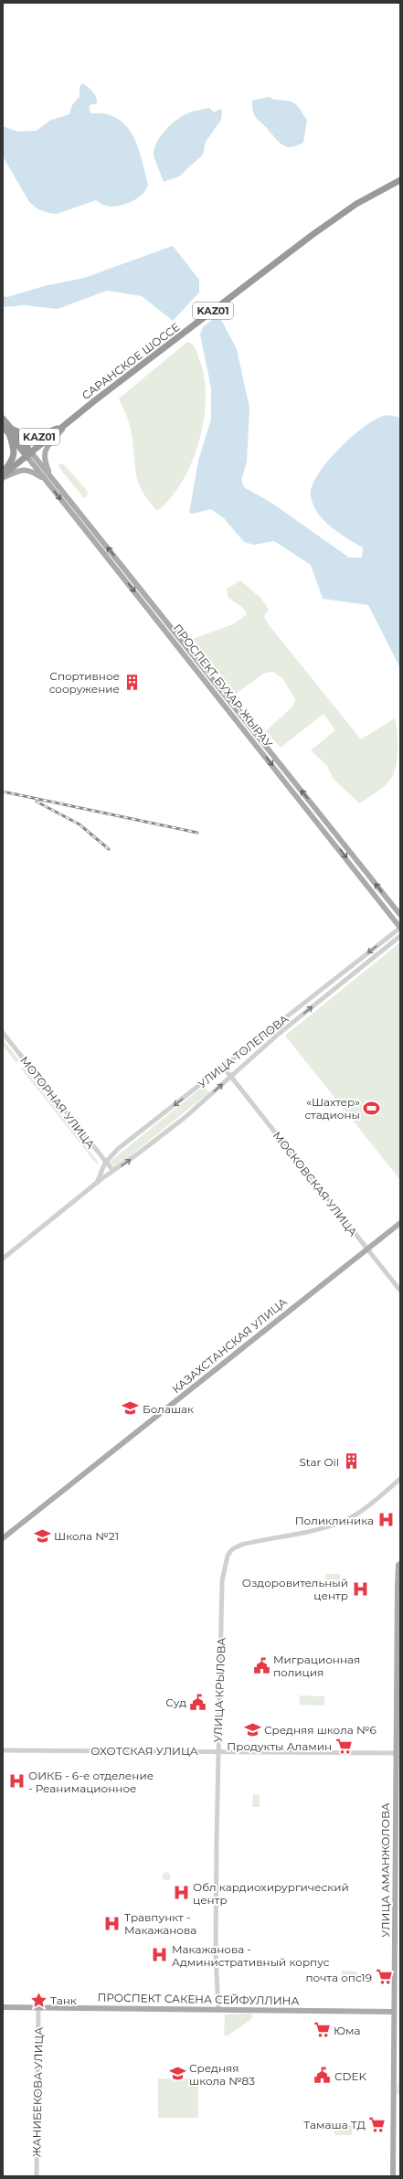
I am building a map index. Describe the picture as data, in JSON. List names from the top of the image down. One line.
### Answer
{"streets":{"highway":["KAZ01","САРАНСКОЕ ШОССЕ","KАZ01"],"main road":["ПРОСПЕКТ БУХАР-ЖЫРАУ","КАЗАХСТАНСКАЯ УЛИЦА","УЛИЦА АМАНЖОЛОВА","ПРОСПЕКТ САКЕНА СЕЙФУЛЛИНА"],"street":["УЛИЦА ТОЛЕПОВА","МОТОРНАЯ УЛИЦА","МОСКОВСКАЯ УЛИЦА","УЛИЦА КРЫЛОВА","ОХОТСКАЯ УЛИЦА","ЖАНИБЕКОВА УЛИЦА"]},"crossings":[["САРАНСКОЕ ШОССЕ","KАZ01"],["САРАНСКОЕ ШОССЕ","ПРОСПЕКТ БУХАР-ЖЫРАУ"],["KАZ01","ПРОСПЕКТ БУХАР-ЖЫРАУ"],["ПРОСПЕКТ БУХАР-ЖЫРАУ","УЛИЦА ТОЛЕПОВА"],["УЛИЦА ТОЛЕПОВА","МОТОРНАЯ УЛИЦА"],["УЛИЦА ТОЛЕПОВА","МОСКОВСКАЯ УЛИЦА"],["МОСКОВСКАЯ УЛИЦА","КАЗАХСТАНСКАЯ УЛИЦА"],["УЛИЦА КРЫЛОВА","ОХОТСКАЯ УЛИЦА"],["УЛИЦА КРЫЛОВА","ПРОСПЕКТ САКЕНА СЕЙФУЛЛИНА"],["ОХОТСКАЯ УЛИЦА","УЛИЦА АМАНЖОЛОВА"],["УЛИЦА АМАНЖОЛОВА","ПРОСПЕКТ САКЕНА СЕЙФУЛЛИНА"],["ПРОСПЕКТ САКЕНА СЕЙФУЛЛИНА","ЖАНИБЕКОВА УЛИЦА"]],"places":{"building":["Спортивное сооружение","Star Oil"],"sports":["«Шахтер» стадионы"],"school or university":["Болашак","Школа №21","Средняя школа №6","Средняя школа №83"],"hospital":["Поликлиника","Оздоровительный центр","ОИКБ - 6-е отделение - Реанимационное","Обл кардиохирургический центр","Травпункт - Макажанова","Макажанова - Административный корпус"],"public building":["Миграционная полиция","Суд","CDEK"],"supermarket":["Продукты Аламин","почта опс19","Юма","Тамаша ТД"],"place":["Танк"]}}
